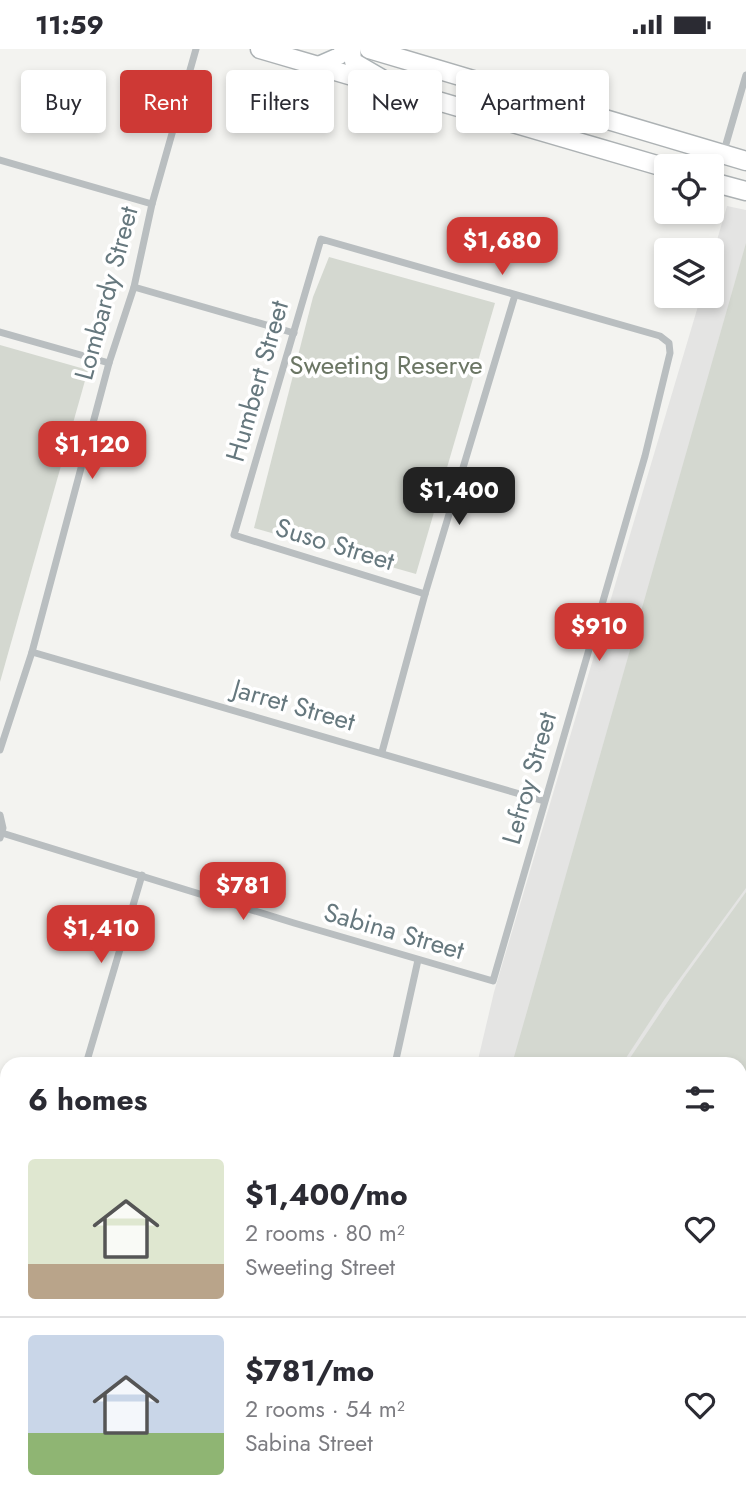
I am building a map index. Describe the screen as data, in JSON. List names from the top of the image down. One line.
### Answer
{"streets":{"street":["Lombardy Street","Humbert Street","Suso Street","Jarret Street","Lefroy Street","Sabina Street"]},"crossings":[["Lombardy Street","Jarret Street"],["Humbert Street","Suso Street"],["Humbert Street","Lefroy Street"],["Jarret Street","Lefroy Street"],["Lefroy Street","Sabina Street"]],"parks":["Sweeting Reserve"],"page":{"status":"11:59","chip":["Buy","Rent","Filters","New","Apartment"],"price":["$1,680","$1,120","$1,400","$910","$781","$1,410"],"heading":"6 homes","list":[{"name":"$1,400/mo","note":"2 rooms · 80 m² · Sweeting Street"},{"name":"$781/mo","note":"2 rooms · 54 m² · Sabina Street"}]}}
